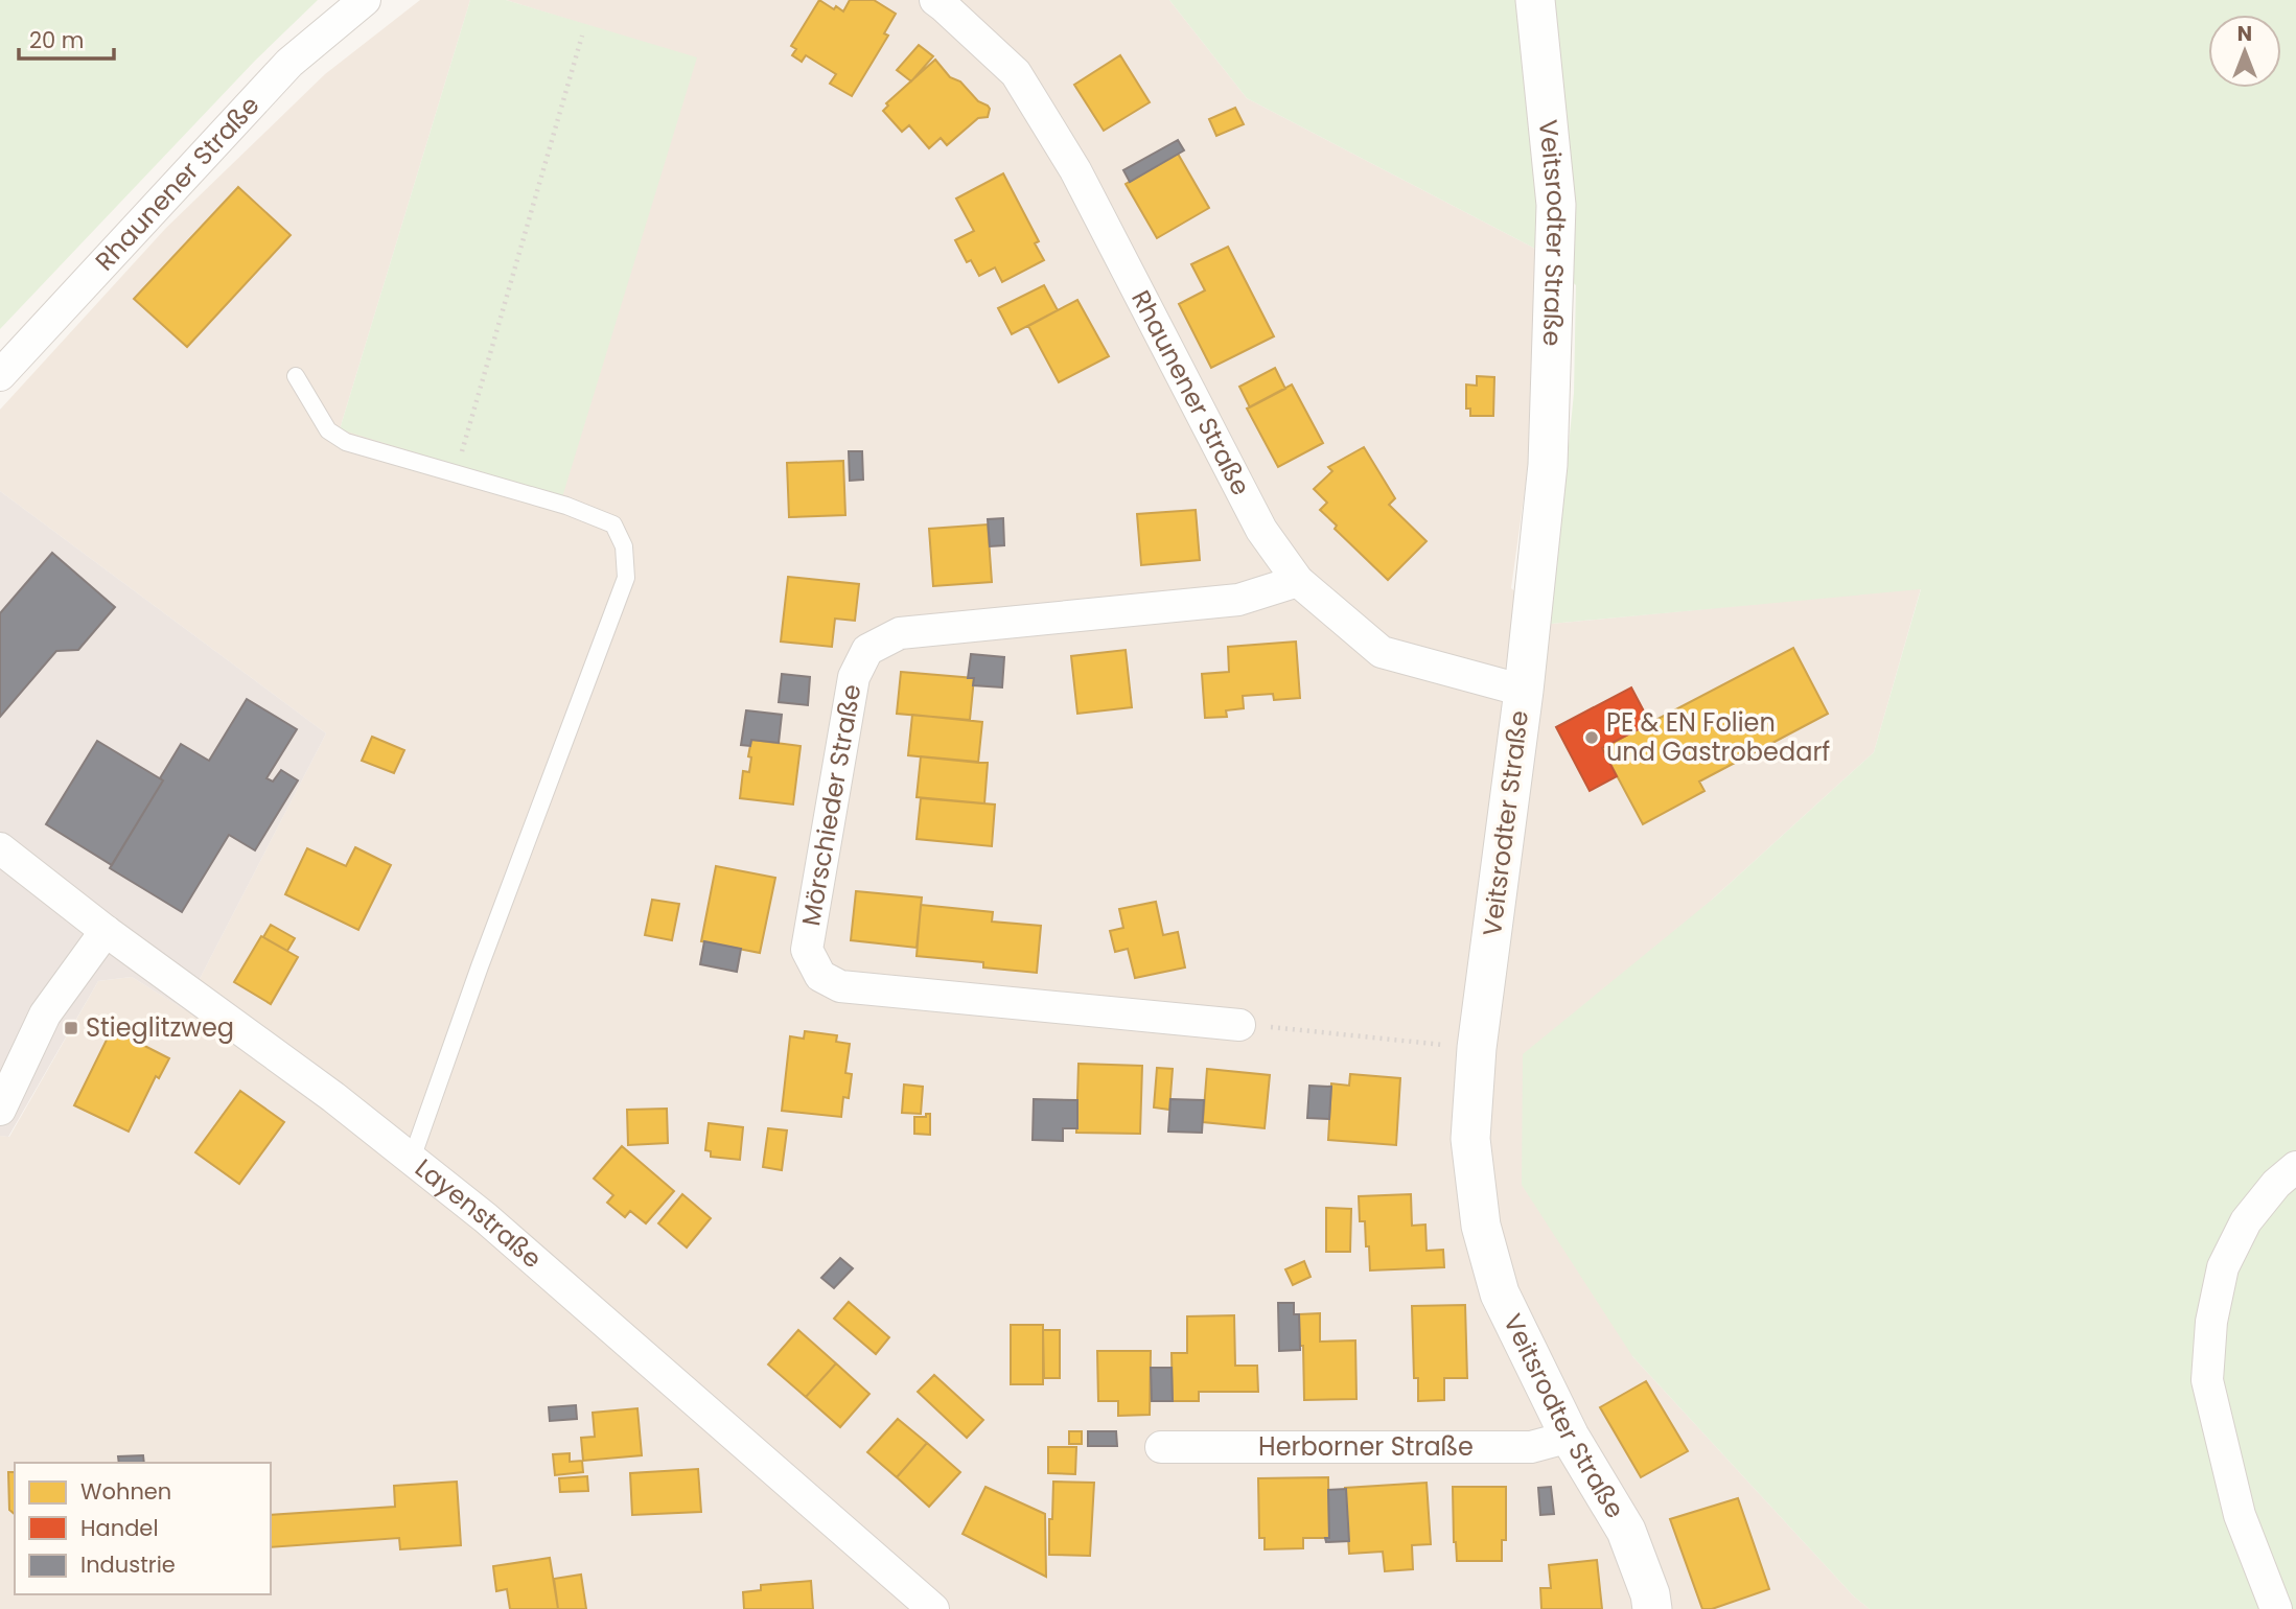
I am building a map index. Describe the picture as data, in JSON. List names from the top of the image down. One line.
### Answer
{"streets":{"street":["Rhaunener Straße","Veitsrodter Straße","Mörschieder Straße","Layenstraße","Herborner Straße"]},"crossings":[["Rhaunener Straße","Veitsrodter Straße"],["Rhaunener Straße","Mörschieder Straße"],["Veitsrodter Straße","Herborner Straße"]],"places":{"other":["PE & EN Folien und Gastrobedarf"],"transit":["Stieglitzweg"]},"legend":["Wohnen","Handel","Industrie"],"scale_bar":"20 m","north":"top"}
